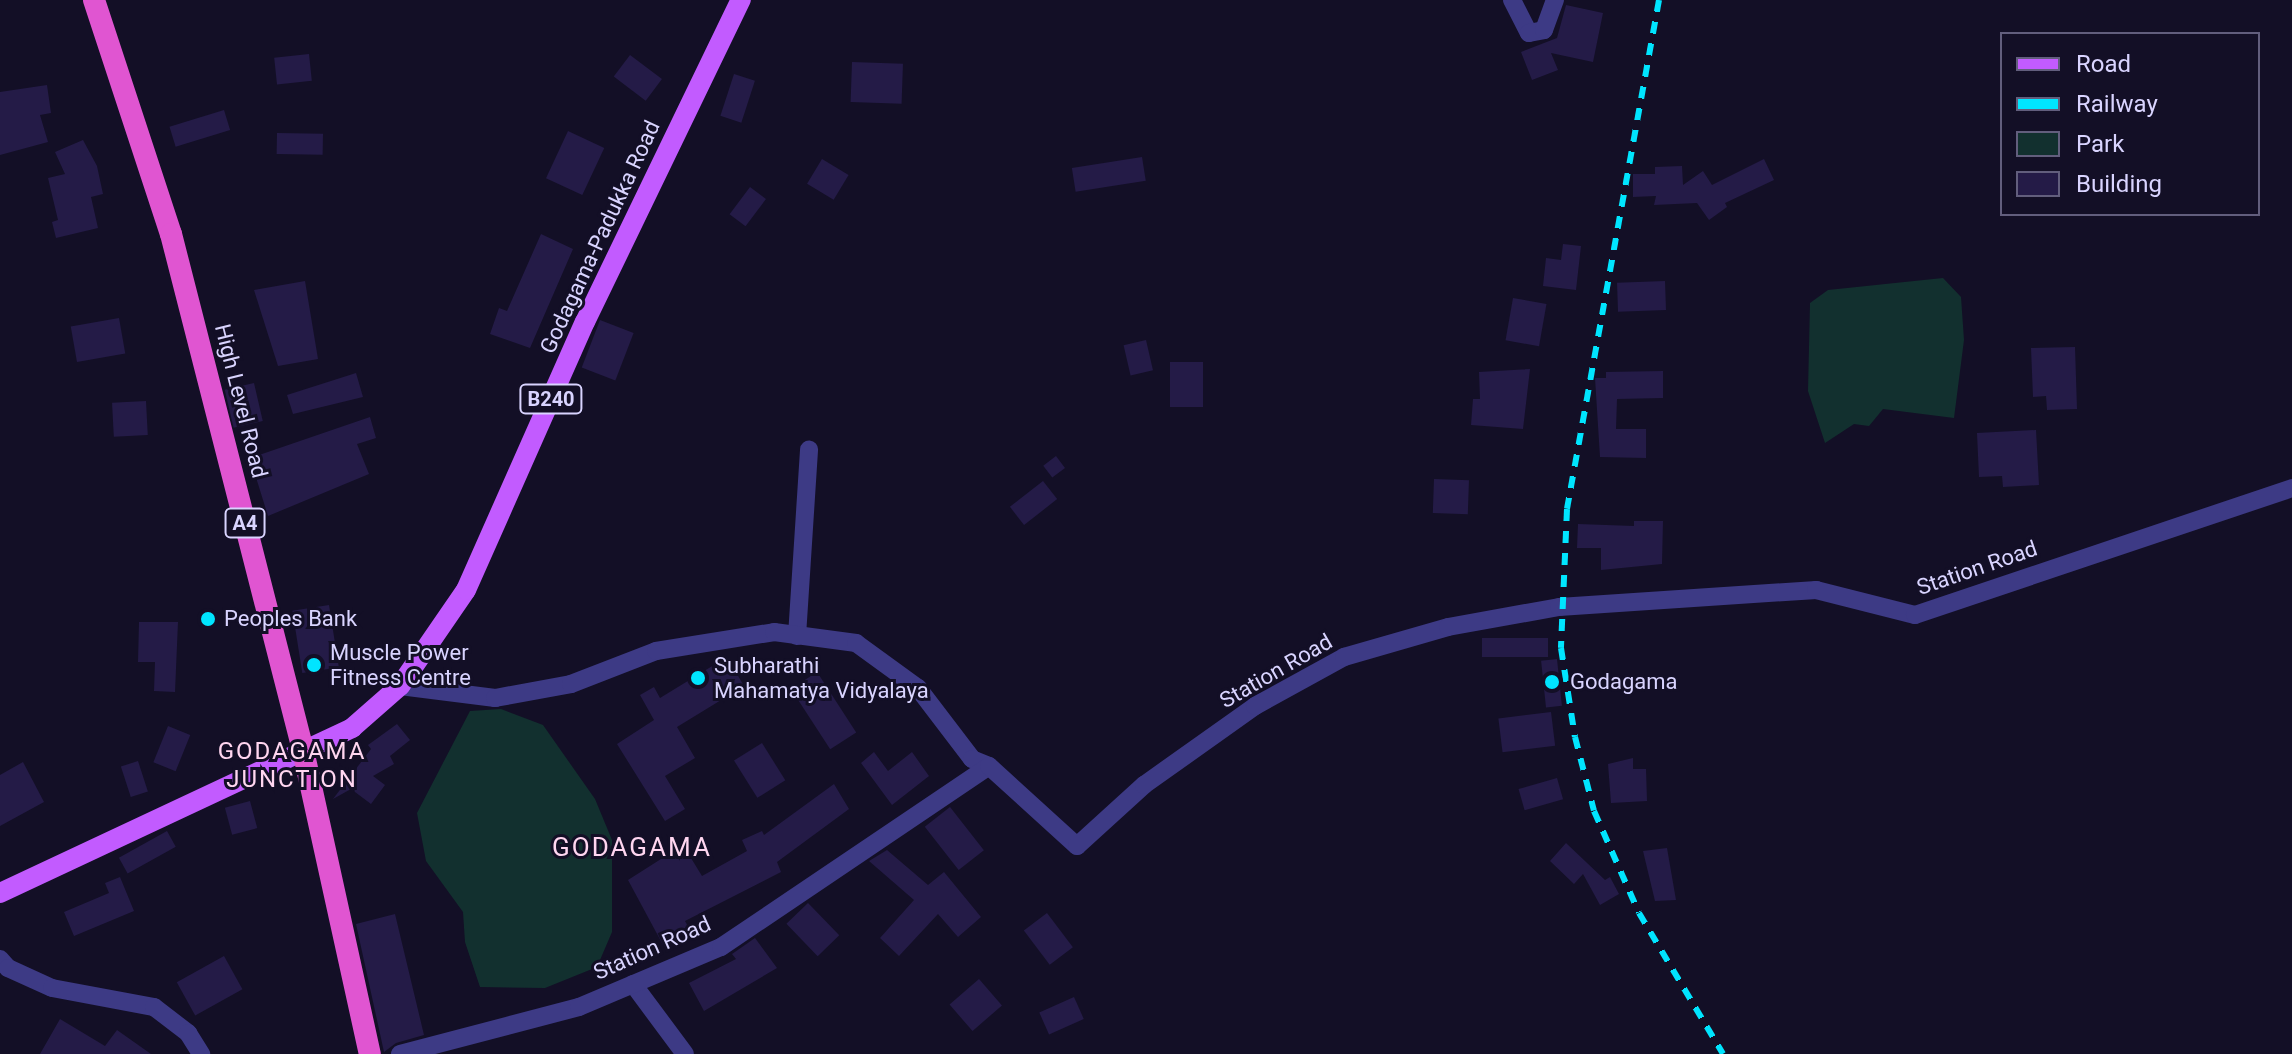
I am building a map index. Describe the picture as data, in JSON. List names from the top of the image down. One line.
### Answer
{"streets":{"highway":["High Level Road","A4"],"main road":["Godagama-Padukka Road","B240"],"street":["Station Road"]},"crossings":[["Godagama-Padukka Road","B240"],["Godagama-Padukka Road","High Level Road"],["B240","High Level Road"]],"districts":["GODAGAMA JUNCTION","GODAGAMA"],"places":["Peoples Bank","Muscle Power Fitness Centre","Subharathi Mahamatya Vidyalaya","Godagama"],"legend":["Road","Railway","Park","Building"]}
